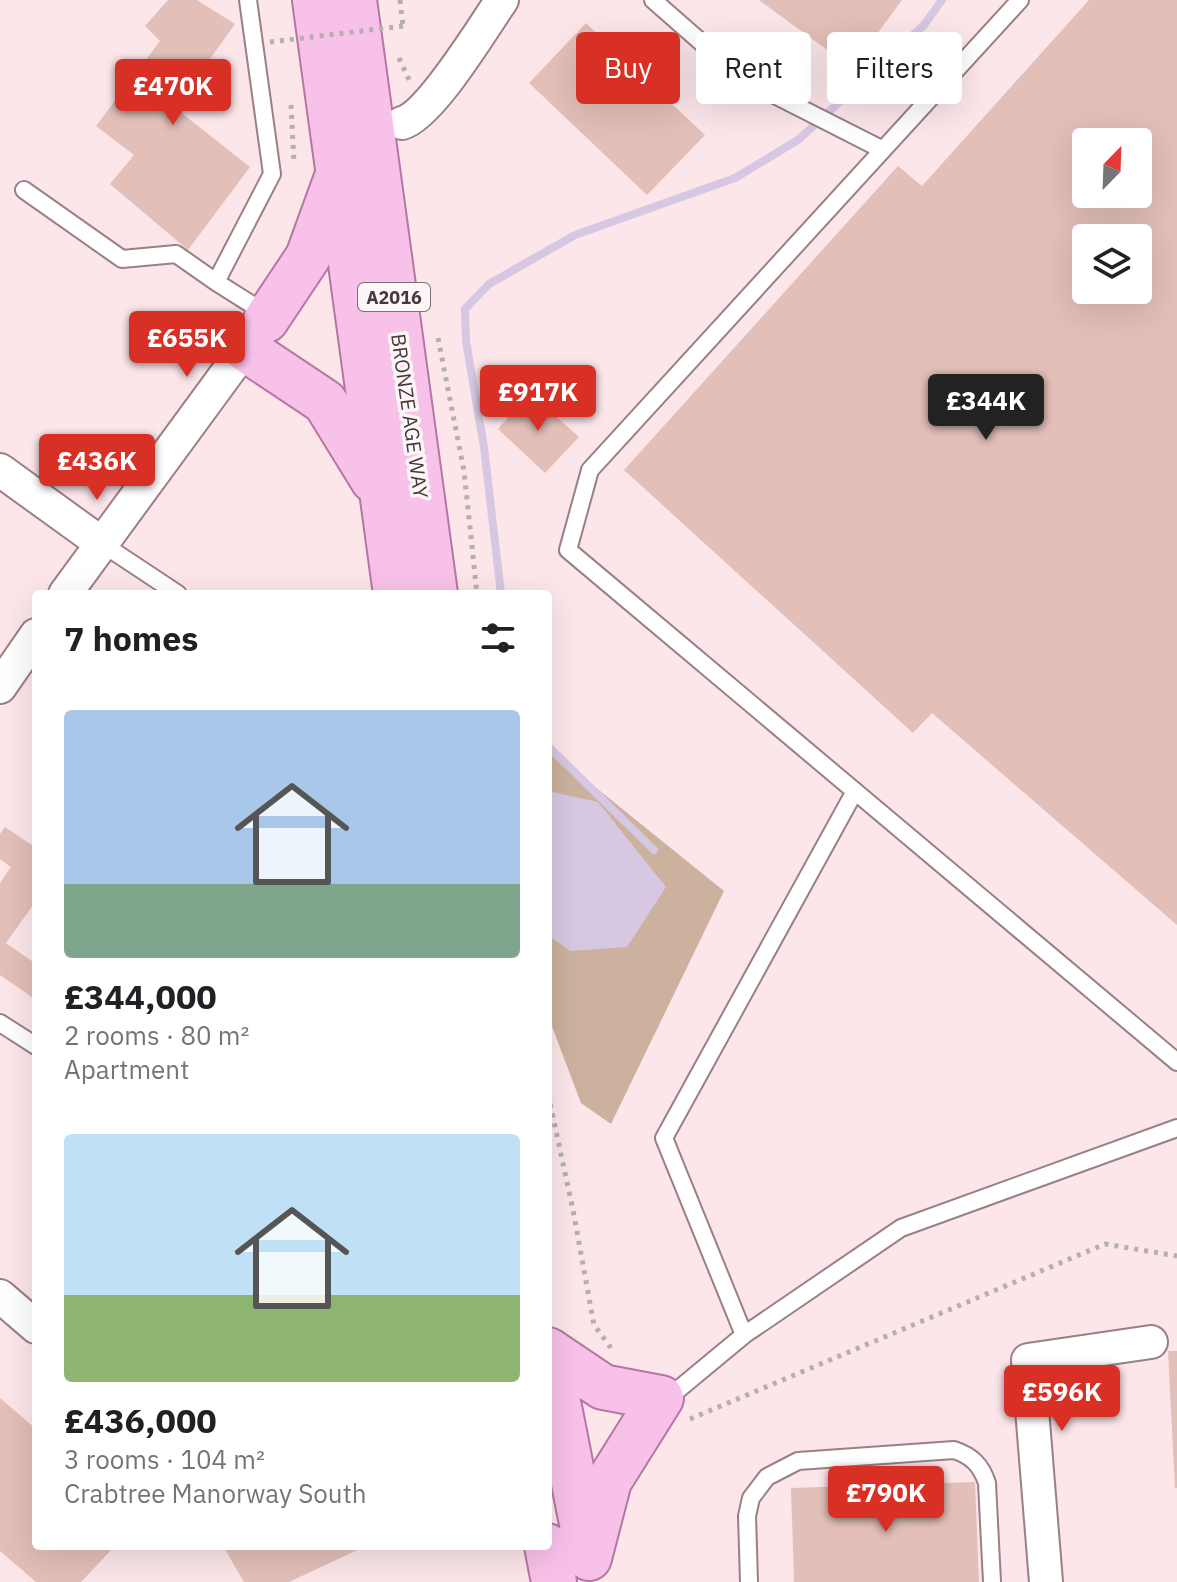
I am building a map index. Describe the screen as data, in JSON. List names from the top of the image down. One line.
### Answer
{"streets":{"main road":["A2016","BRONZE AGE WAY"]},"north":"top right","page":{"chip":["Buy","Rent","Filters"],"price":["£470K","£655K","£917K","£344K","£436K","£596K","£790K"],"heading":"7 homes","list":[{"name":"£344,000","note":"2 rooms · 80 m² · Apartment"},{"name":"£436,000","note":"3 rooms · 104 m² · Crabtree Manorway South"}]}}
